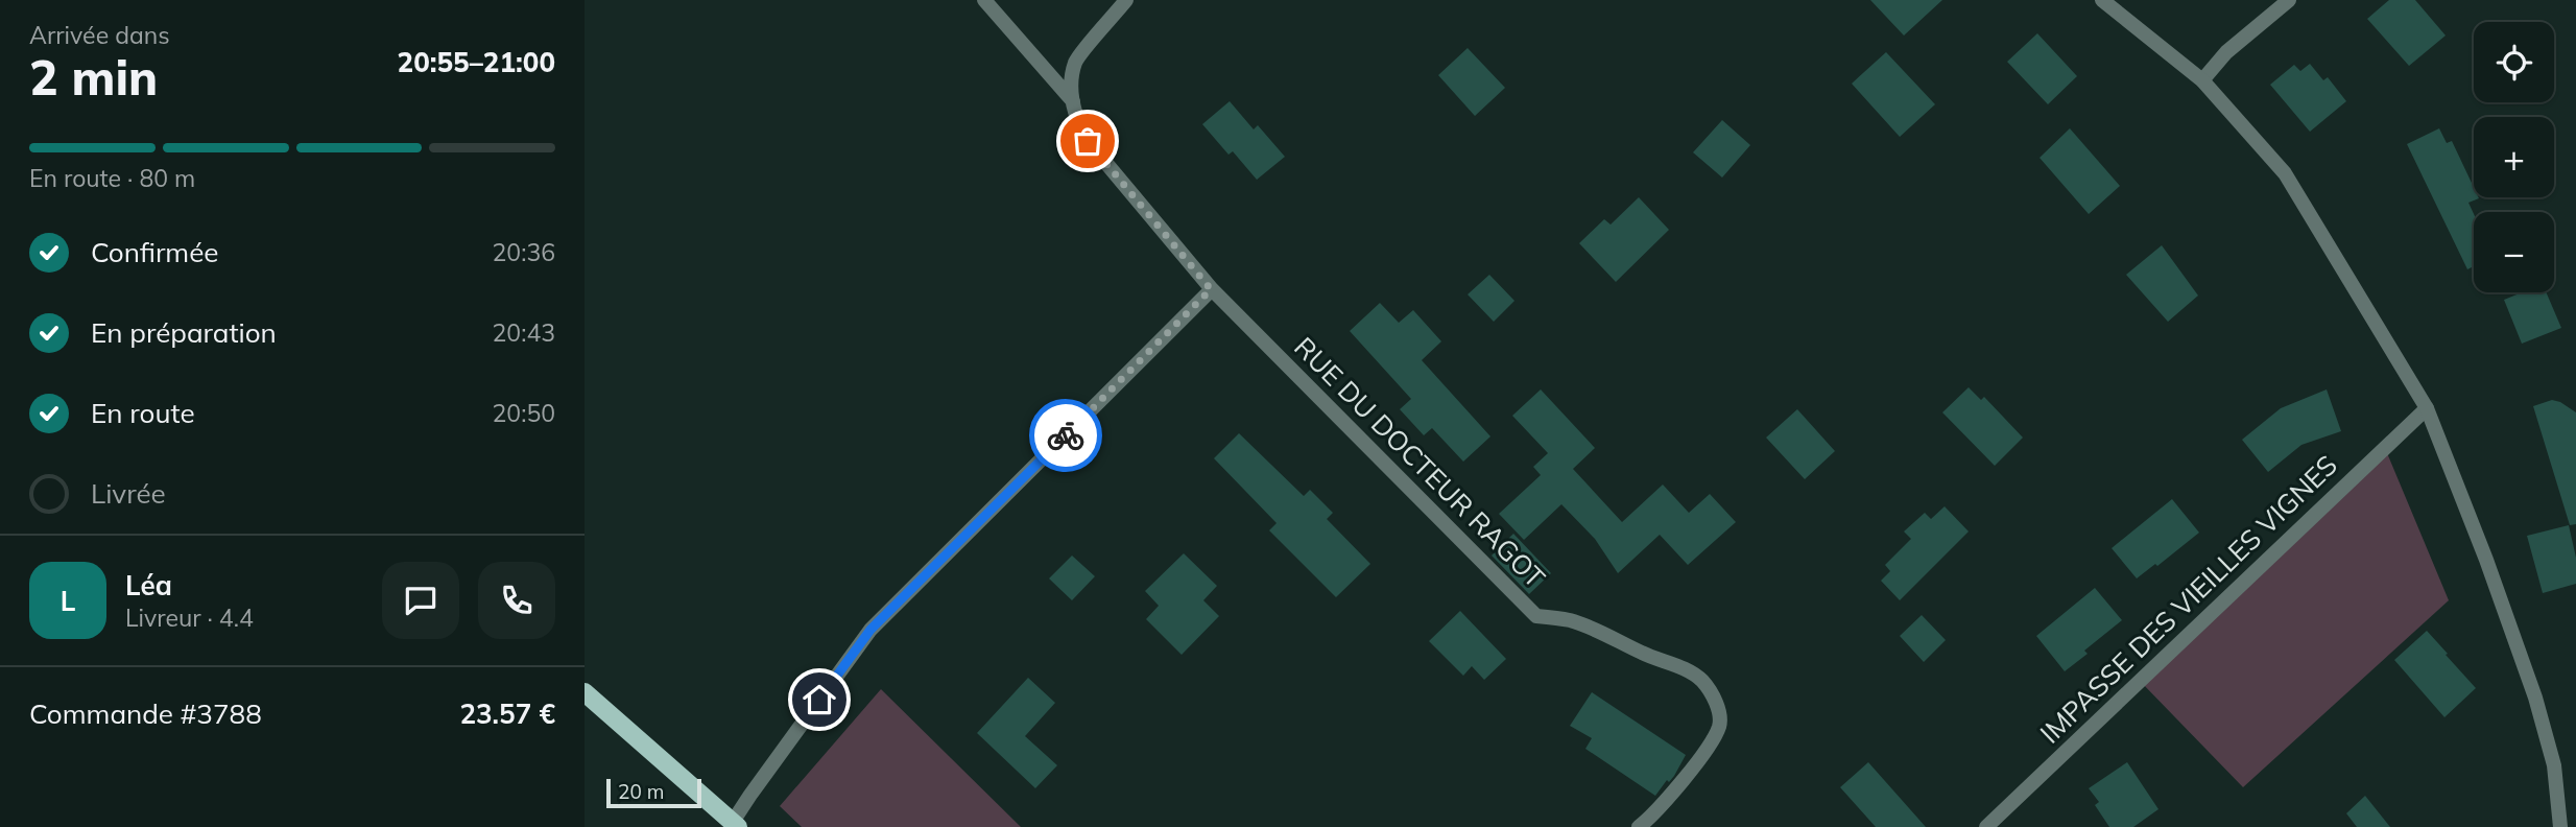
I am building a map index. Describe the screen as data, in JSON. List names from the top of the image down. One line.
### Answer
{"streets":{"street":["RUE DU DOCTEUR RAGOT","IMPASSE DES VIEILLES VIGNES"]},"scale_bar":"20 m","page":{"heading":["2 min","Arrivée dans","20:55–21:00"],"panel":["Léa","Livreur · 4.4","Commande #3788","23.57 €"],"map_buttons":["+","−"],"bar":"En route · 80 m","list":[["Confirmée","20:36"],["En préparation","20:43"],["En route","20:50"],"Livrée"],"round":"L","scale":"20 m"}}
